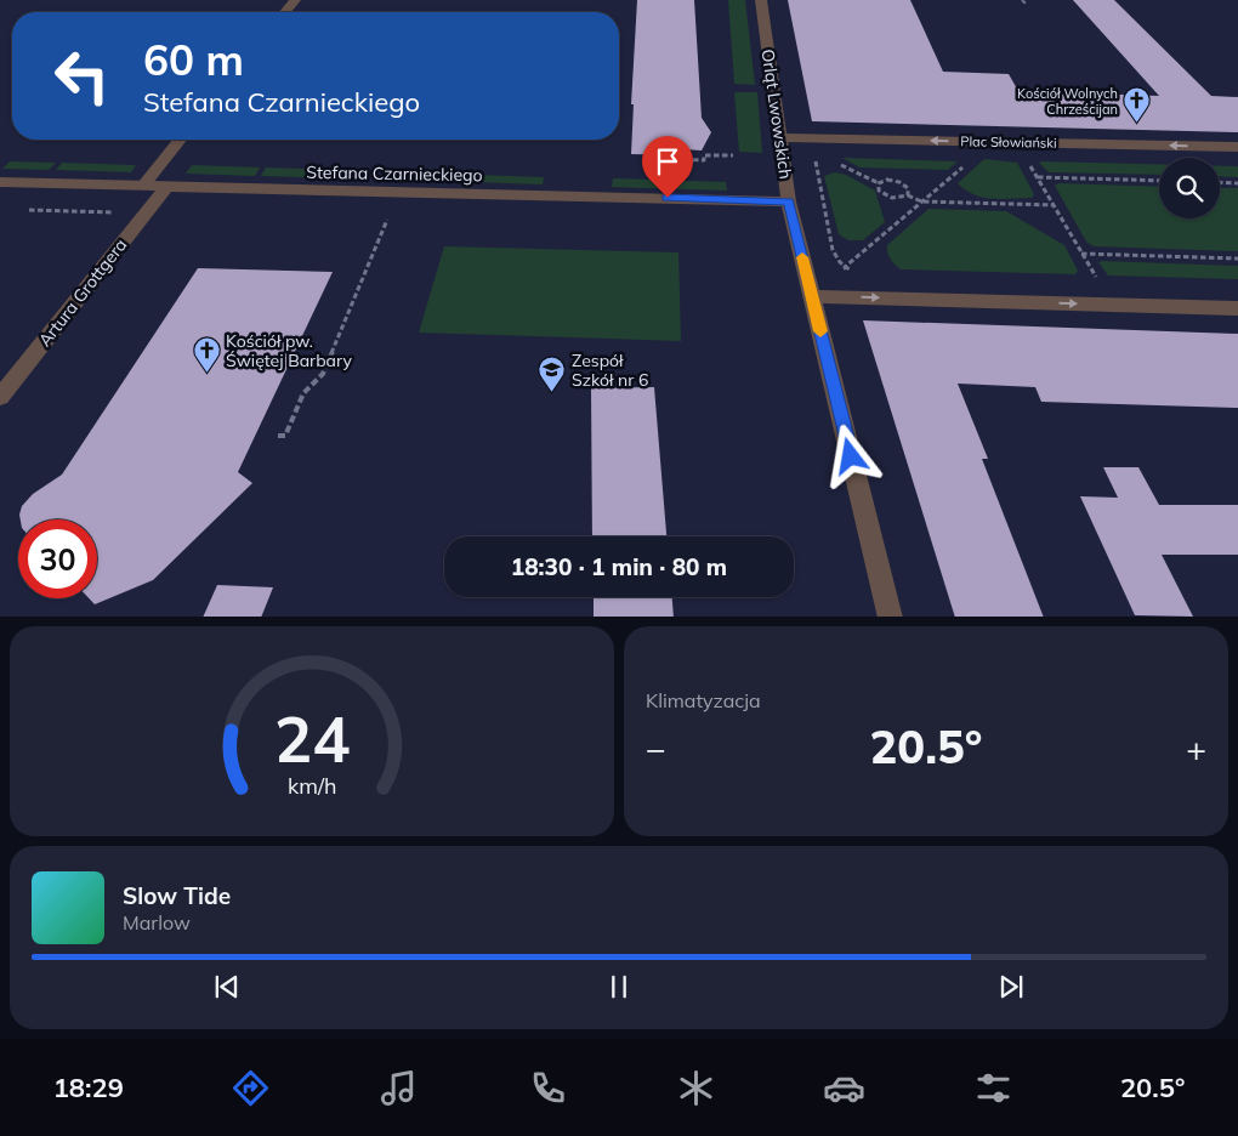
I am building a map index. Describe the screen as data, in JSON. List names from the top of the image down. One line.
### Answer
{"streets":{"street":["Orląt Lwowskich","Plac Słowiański","Stefana Czarnieckiego","Artura Grottgera"]},"crossings":[["Orląt Lwowskich","Plac Słowiański"],["Orląt Lwowskich","Stefana Czarnieckiego"],["Stefana Czarnieckiego","Artura Grottgera"]],"places":{"church":["Kościół Wolnych Chrześcijan","Kościół pw. Świętej Barbary"],"school or university":["Zespół Szkół nr 6"]},"page":{"turn":["60 m","Stefana Czarnieckiego"],"limit":"30","trip":"18:30 · 1 min · 80 m","tile":"Klimatyzacja","heat":["−","20.5°","+"],"song":["Slow Tide","Marlow"],"tabs":["18:29","20.5°"],"gauge":["24","km/h"]}}
